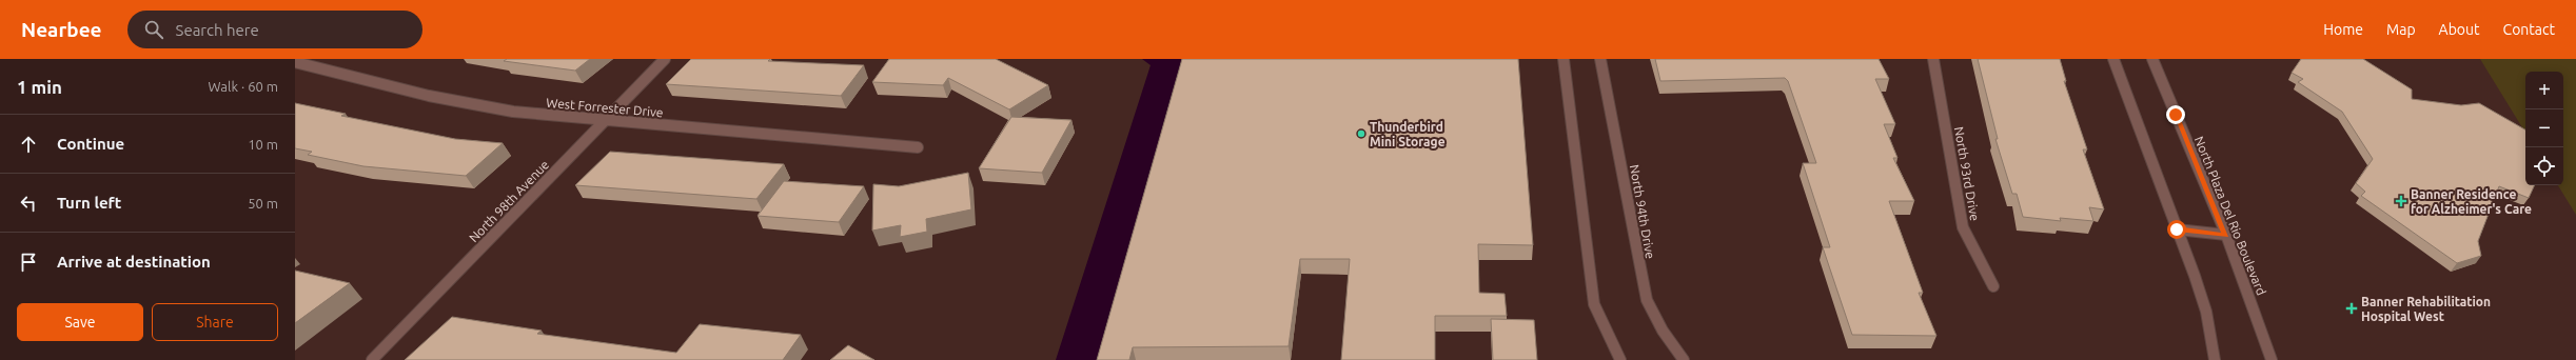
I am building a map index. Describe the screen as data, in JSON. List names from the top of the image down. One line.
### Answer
{"streets":{"street":["West Forrester Drive","North 93rd Drive","North 98th Avenue","North 94th Drive","North Plaza Del Rio Boulevard"]},"crossings":[["West Forrester Drive","North 98th Avenue"]],"places":{"other":["Thunderbird Mini Storage"],"health":["Banner Residence for Alzheimer's Care","Banner Rehabilitation Hospital West"]},"page":{"header":"Nearbee","search":"Search here","nav":["Home","Map","About","Contact"],"heading":["1 min","Walk · 60 m"],"map_buttons":["+","−"],"list":[["Continue","10 m"],["Turn left","50 m"],"Arrive at destination"],"buttons":["Save","Share"]}}
